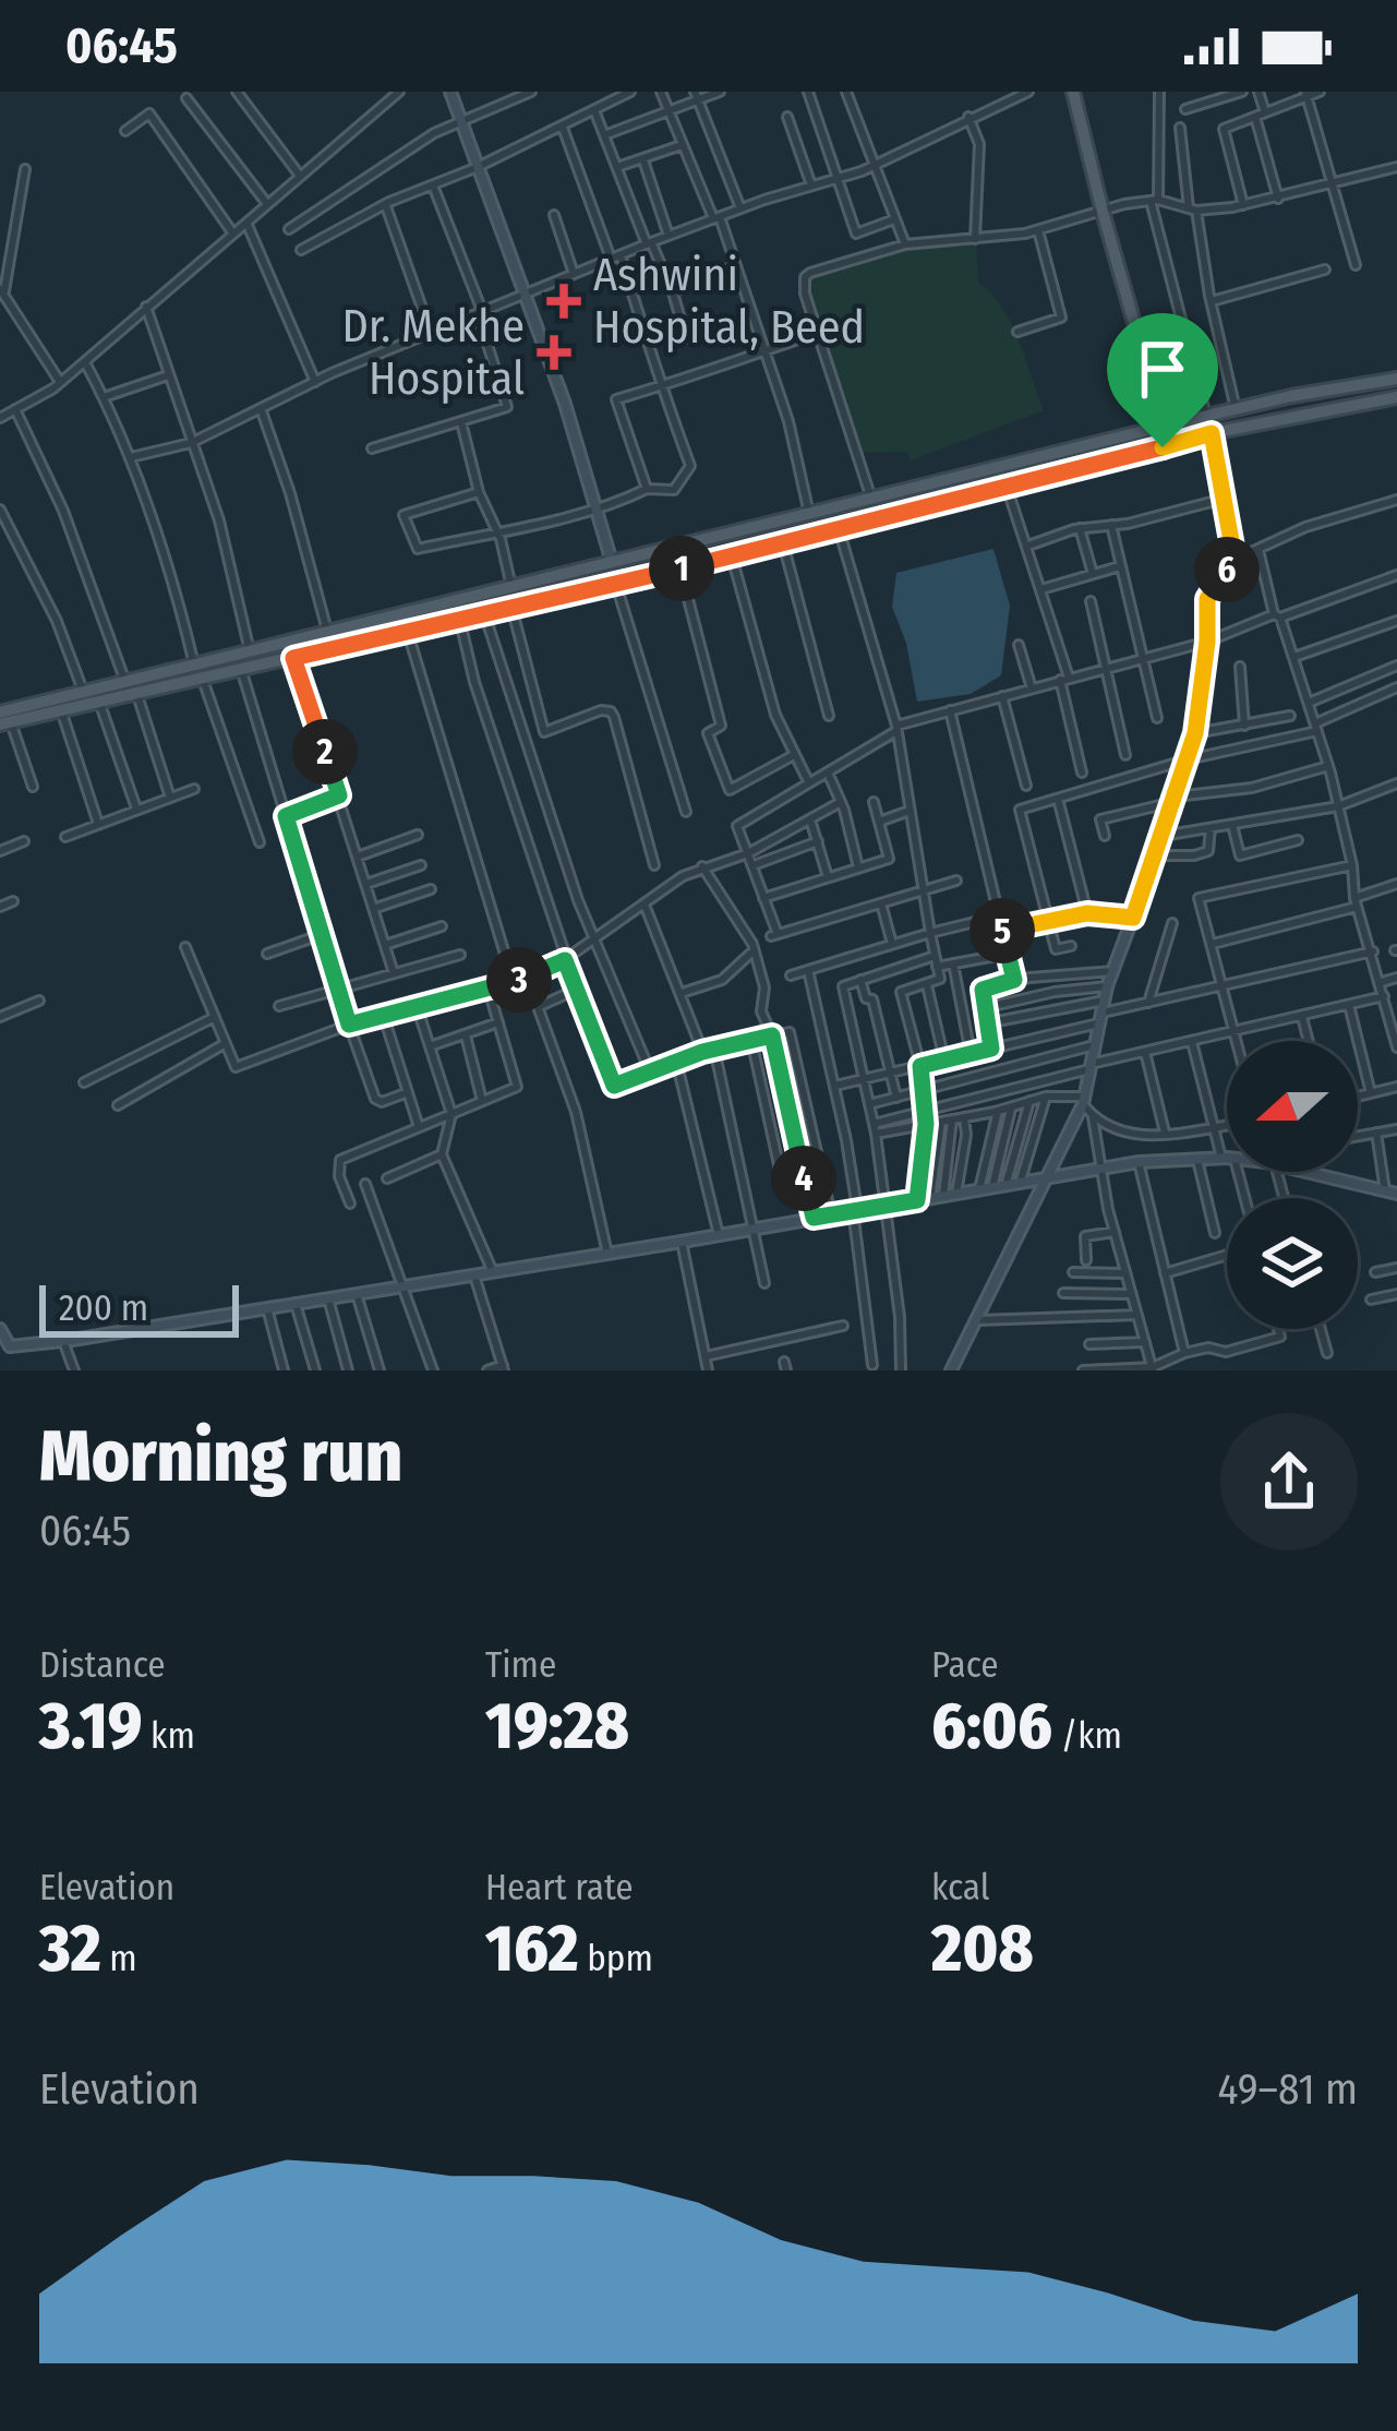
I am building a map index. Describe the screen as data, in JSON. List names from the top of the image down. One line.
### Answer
{"places":{"health":["Ashwini Hospital, Beed","Dr. Mekhe Hospital"]},"scale_bar":"200 m","north":"left","page":{"status":"06:45","pins":["1","6","2","5","3","4"],"scale":"200 m","heading":["Morning run","06:45"],"stats":[["Distance","3.19 km"],["Time","19:28"],["Pace","6:06 /km"],["Elevation","32 m"],["Heart rate","162 bpm"],["kcal","208"]],"chart":["Elevation","49–81 m"]}}
